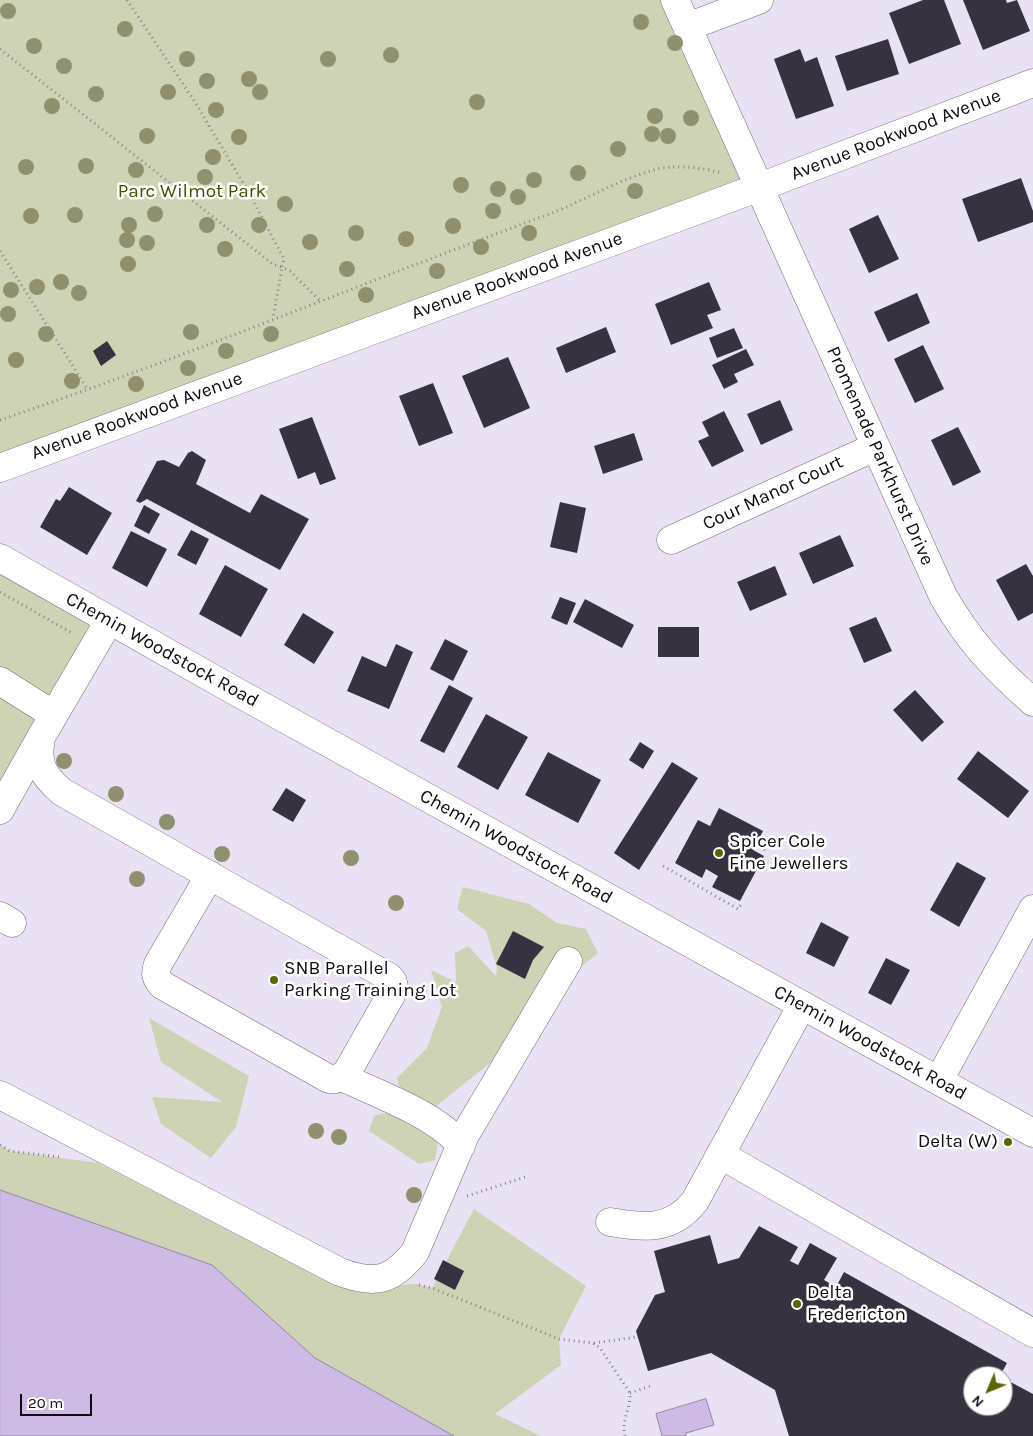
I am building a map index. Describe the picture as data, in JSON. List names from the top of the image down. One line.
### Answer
{"streets":{"street":["Avenue Rookwood Avenue","Promenade Parkhurst Drive","Cour Manor Court","Chemin Woodstock Road"]},"crossings":[["Avenue Rookwood Avenue","Promenade Parkhurst Drive"],["Promenade Parkhurst Drive","Cour Manor Court"]],"parks":["Parc Wilmot Park"],"places":["Spicer Cole Fine Jewellers","SNB Parallel Parking Training Lot","Delta (W)","Delta Fredericton"],"scale_bar":"20 m","north":"bottom left"}
